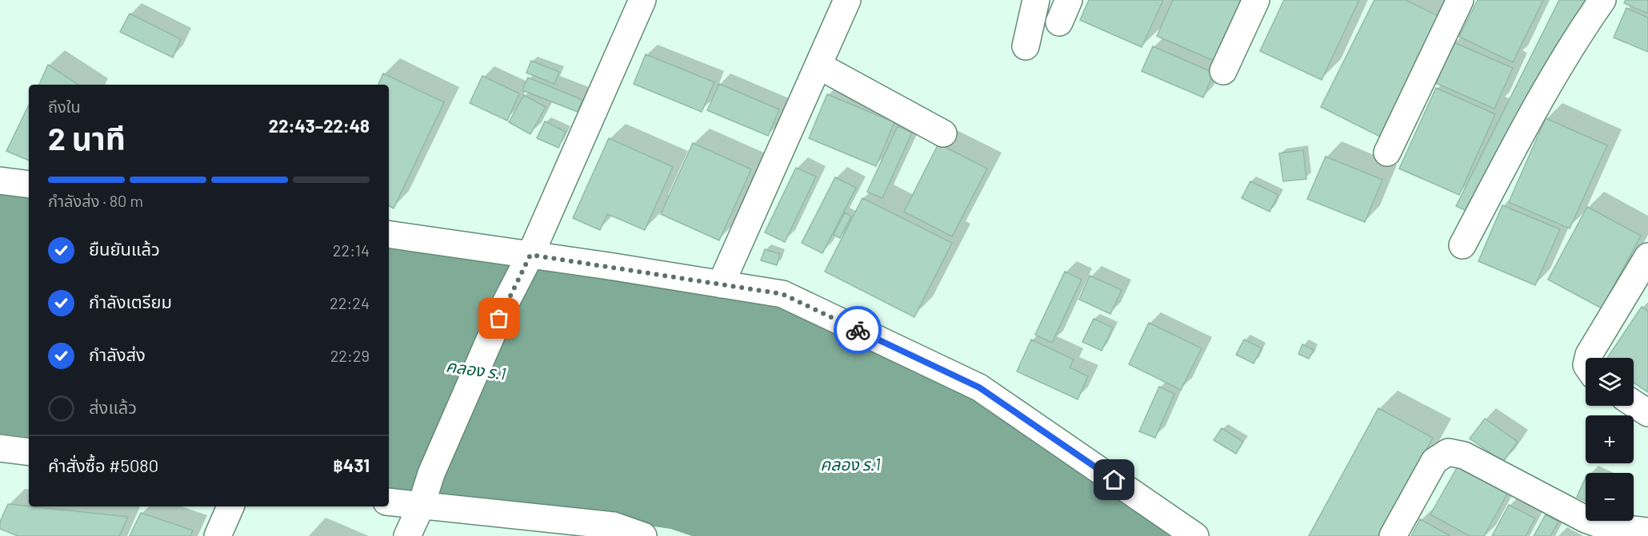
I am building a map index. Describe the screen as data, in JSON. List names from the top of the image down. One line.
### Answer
{"water":["คลอง ร.1"],"page":{"heading":["2 นาที","ถึงใน","22:43–22:48"],"panel":["คำสั่งซื้อ #5080","฿431"],"bar":"กำลังส่ง · 80 m","list":[["ยืนยันแล้ว","22:14"],["กำลังเตรียม","22:24"],["กำลังส่ง","22:29"],"ส่งแล้ว"],"map_buttons":["+","−"]}}
